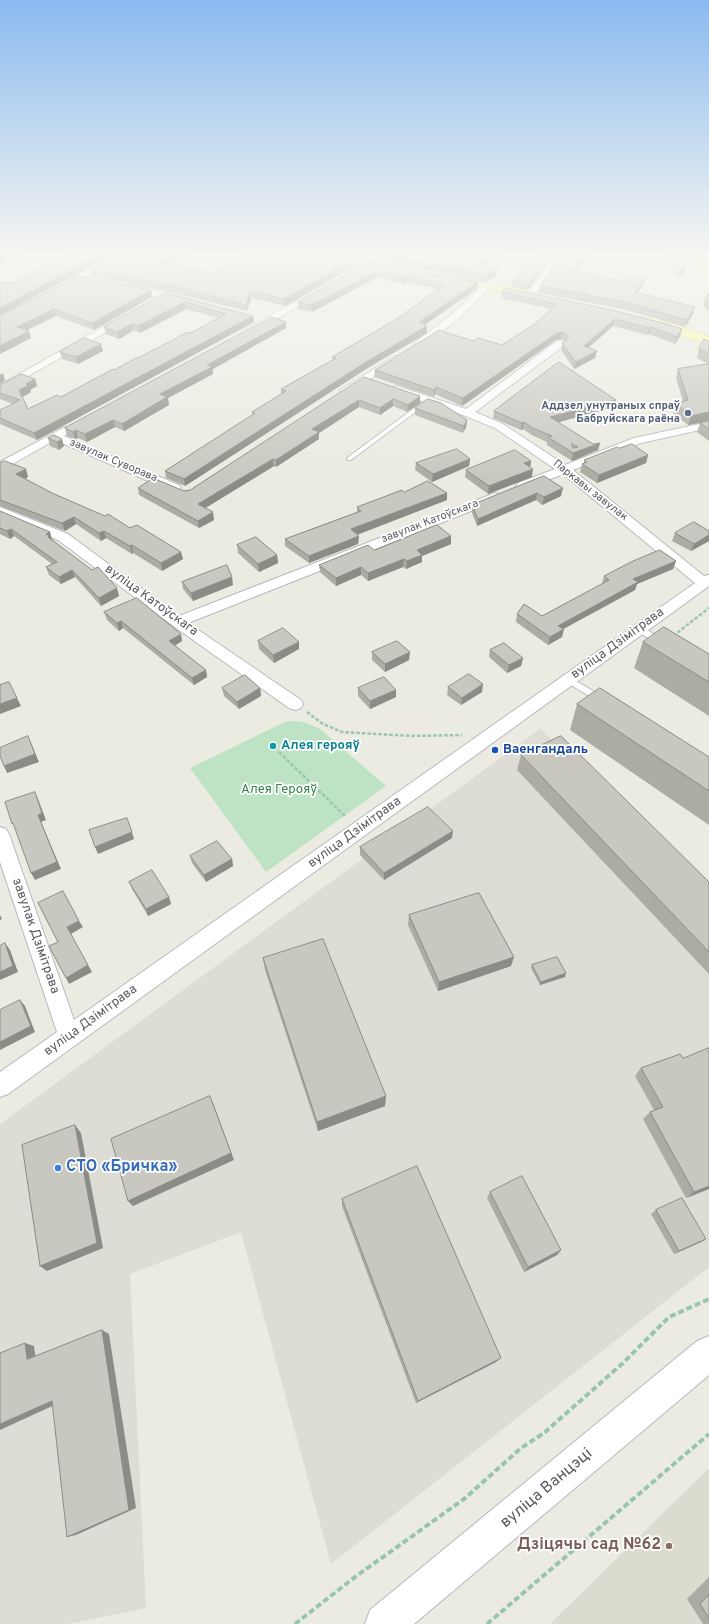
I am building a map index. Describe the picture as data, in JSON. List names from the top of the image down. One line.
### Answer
{"streets":{"main road":["вуліца Ванцэці"],"street":["завулак Суворава","Паркавы завулак","завулак Катоўскага","вуліца Катоўскага","вуліца Дзімітрава","завулак Дзімітрава"]},"crossings":[["Паркавы завулак","завулак Катоўскага"],["Паркавы завулак","вуліца Дзімітрава"],["завулак Катоўскага","вуліца Катоўскага"],["вуліца Дзімітрава","завулак Дзімітрава"]],"parks":["Алея Герояў"],"places":["Аддзел унутраных спраў Бабруйскага раёна","Алея герояў","Ваенгандаль","СТО «Бричка»","Дзіцячы сад №62"]}
